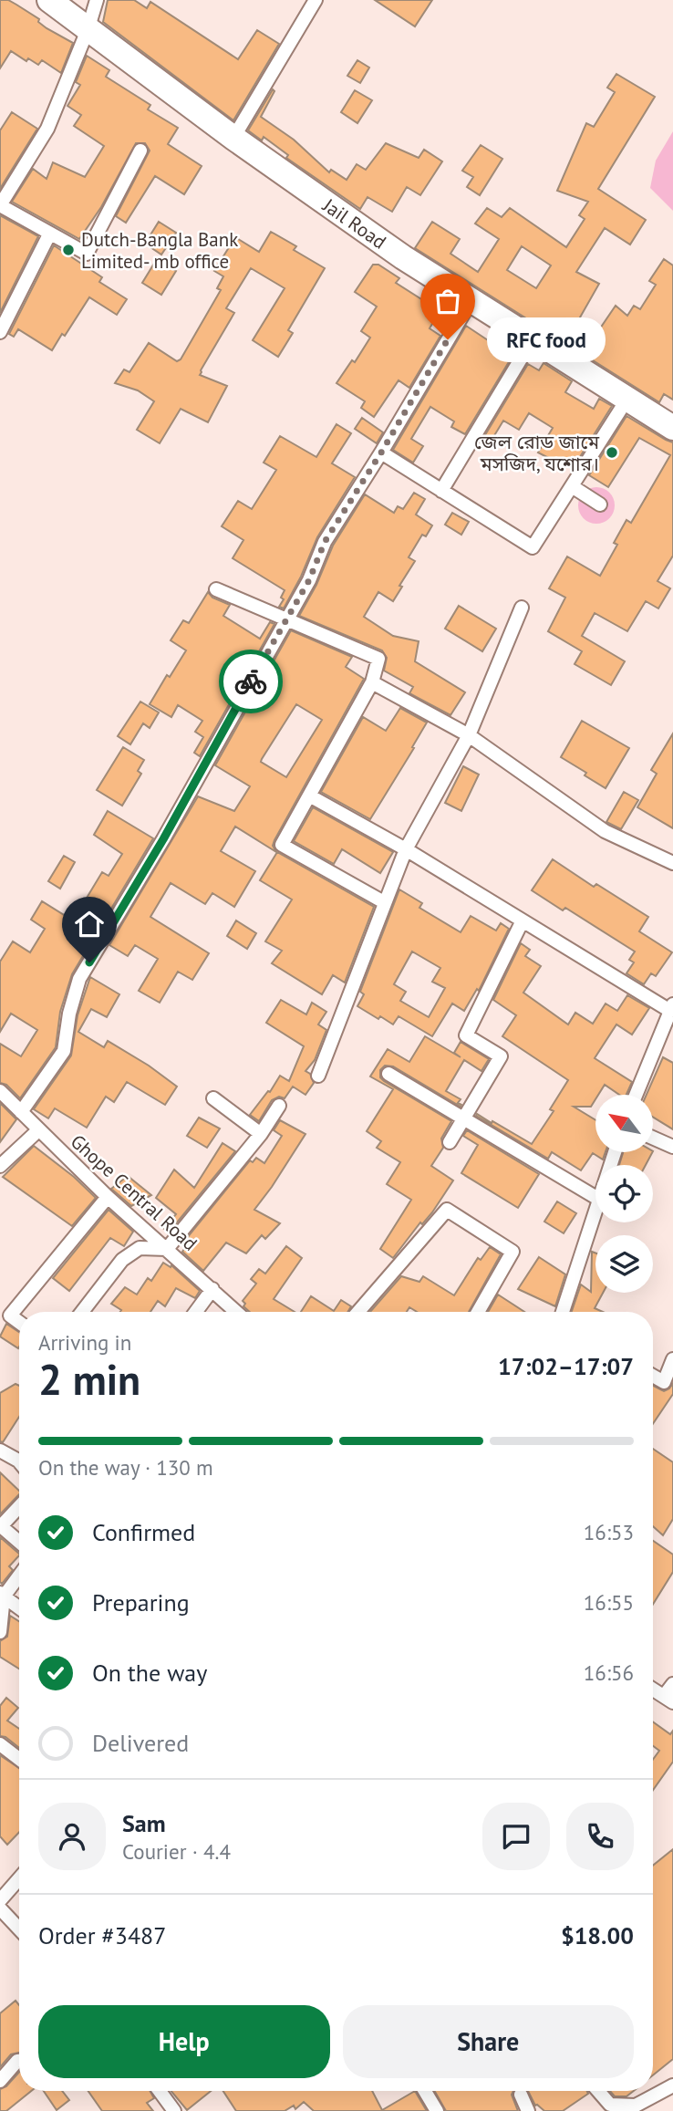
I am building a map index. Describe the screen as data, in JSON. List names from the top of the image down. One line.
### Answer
{"streets":{"highway":["Jail Road"],"street":["Ghope Central Road"]},"places":["Dutch-Bangla Bank Limited- mb office","RFC food","জেল রোড জামে মসজিদ, যশোর।"],"north":"top left","page":{"bubble":"RFC food","heading":["2 min","Arriving in","17:02–17:07"],"panel":["Sam","Courier · 4.4","Order #3487","$18.00"],"bar":"On the way · 130 m","list":[["Confirmed","16:53"],["Preparing","16:55"],["On the way","16:56"],"Delivered"],"buttons":["Help","Share"]}}
